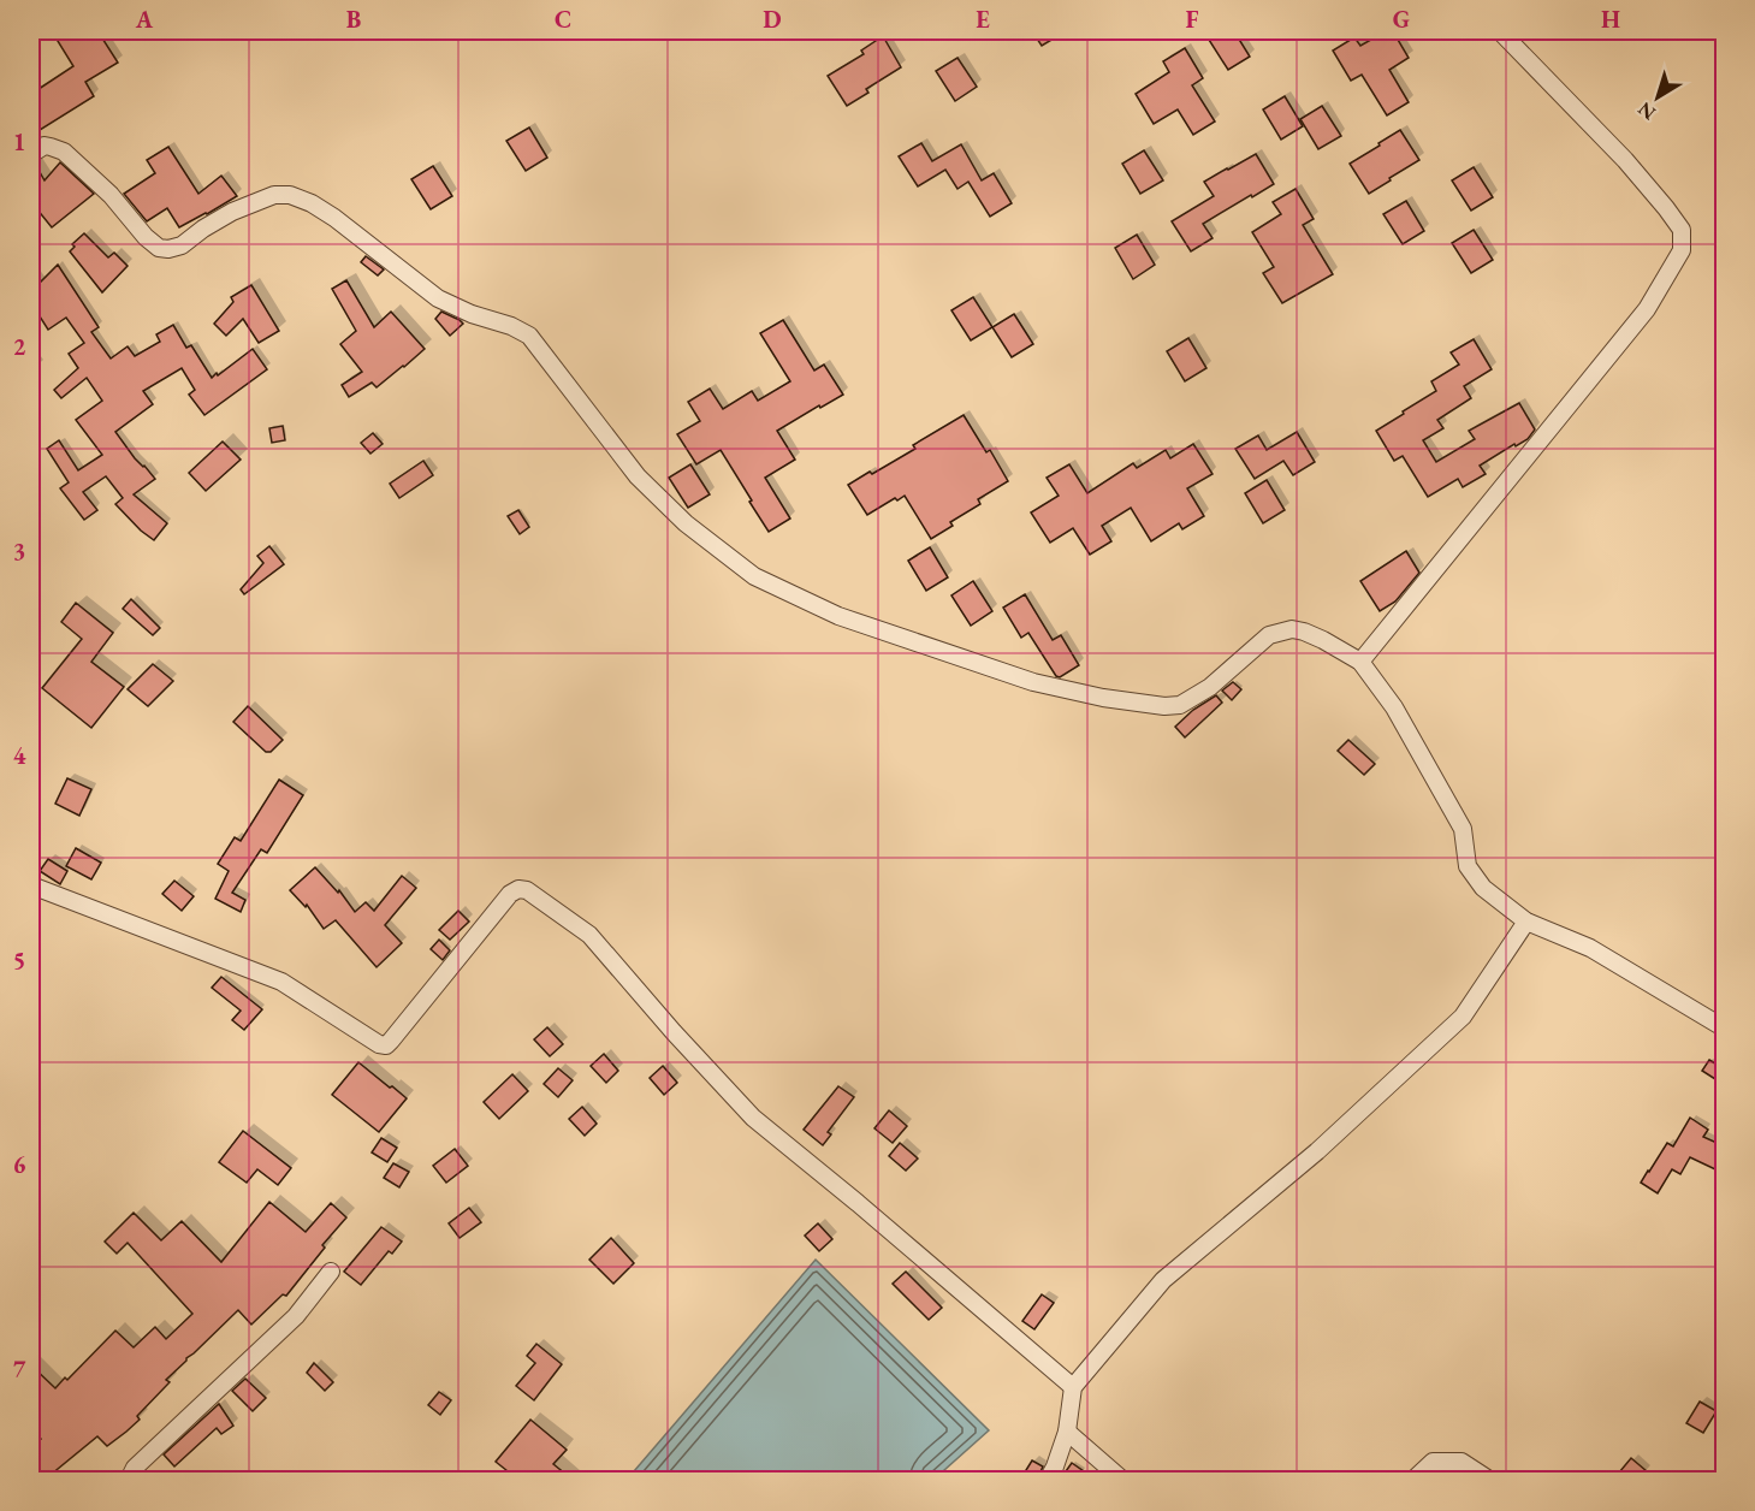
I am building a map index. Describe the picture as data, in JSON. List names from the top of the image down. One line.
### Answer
{"north":"bottom left","grid":{"columns":["A","B","C","D","E","F","G","H"],"rows":["1","2","3","4","5","6","7"]}}
